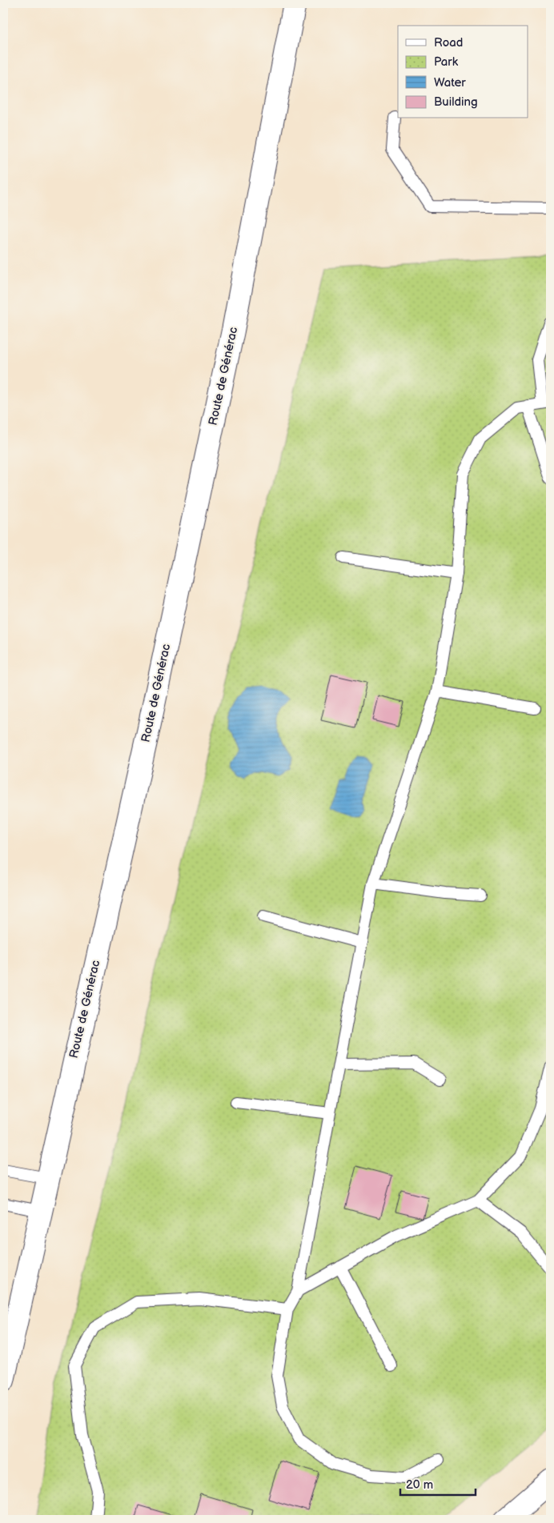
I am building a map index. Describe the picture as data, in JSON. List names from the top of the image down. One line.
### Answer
{"streets":{"street":["Route de Générac"]},"legend":["Road","Park","Water","Building"],"scale_bar":"20 m"}
